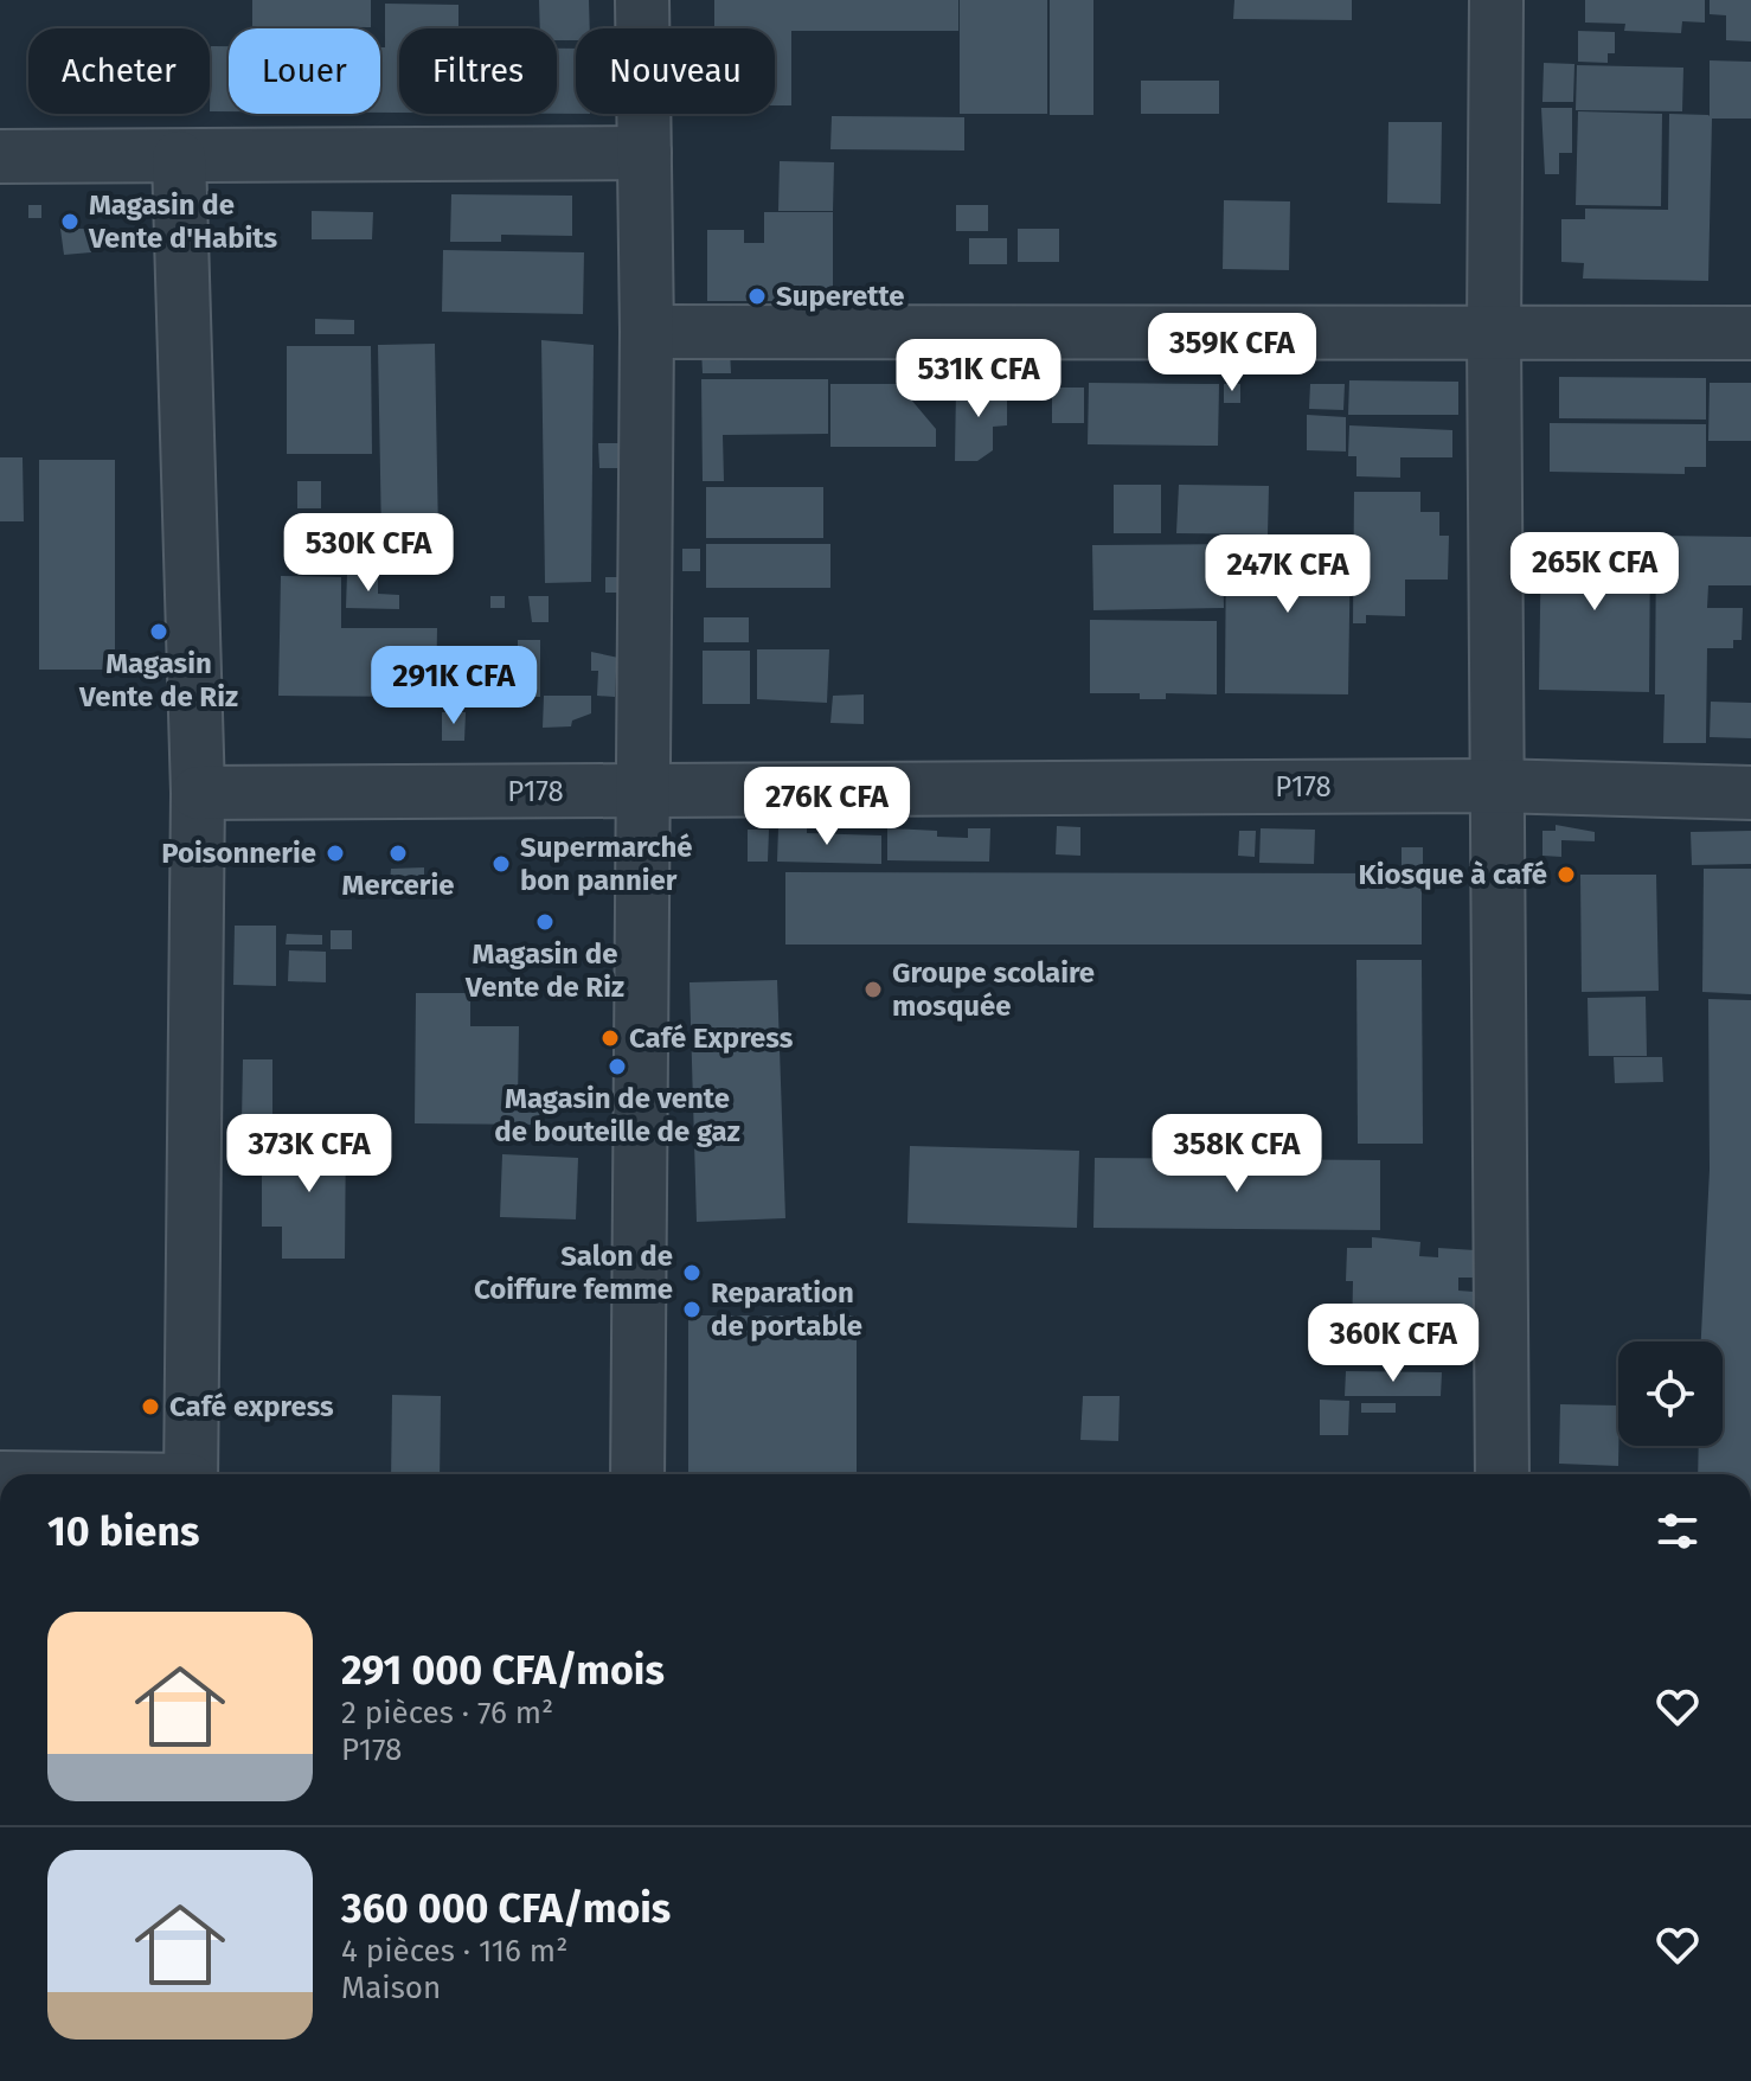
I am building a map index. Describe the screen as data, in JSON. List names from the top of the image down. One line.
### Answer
{"streets":{"street":["P178"]},"places":["Magasin de Vente d'Habits","Superette","Magasin Vente de Riz","Poisonnerie","Mercerie","Supermarché bon pannier","Kiosque à café","Magasin de Vente de Riz","Groupe scolaire mosquée","Café Express","Magasin de vente de bouteille de gaz","Salon de Coiffure femme","Reparation de portable","Café express"],"page":{"chip":["Acheter","Louer","Filtres","Nouveau"],"price":["359K CFA","531K CFA","530K CFA","265K CFA","247K CFA","291K CFA","276K CFA","373K CFA","358K CFA","360K CFA"],"heading":"10 biens","list":[{"name":"291 000 CFA/mois","note":"2 pièces · 76 m² · P178"},{"name":"360 000 CFA/mois","note":"4 pièces · 116 m² · Maison"}]}}
